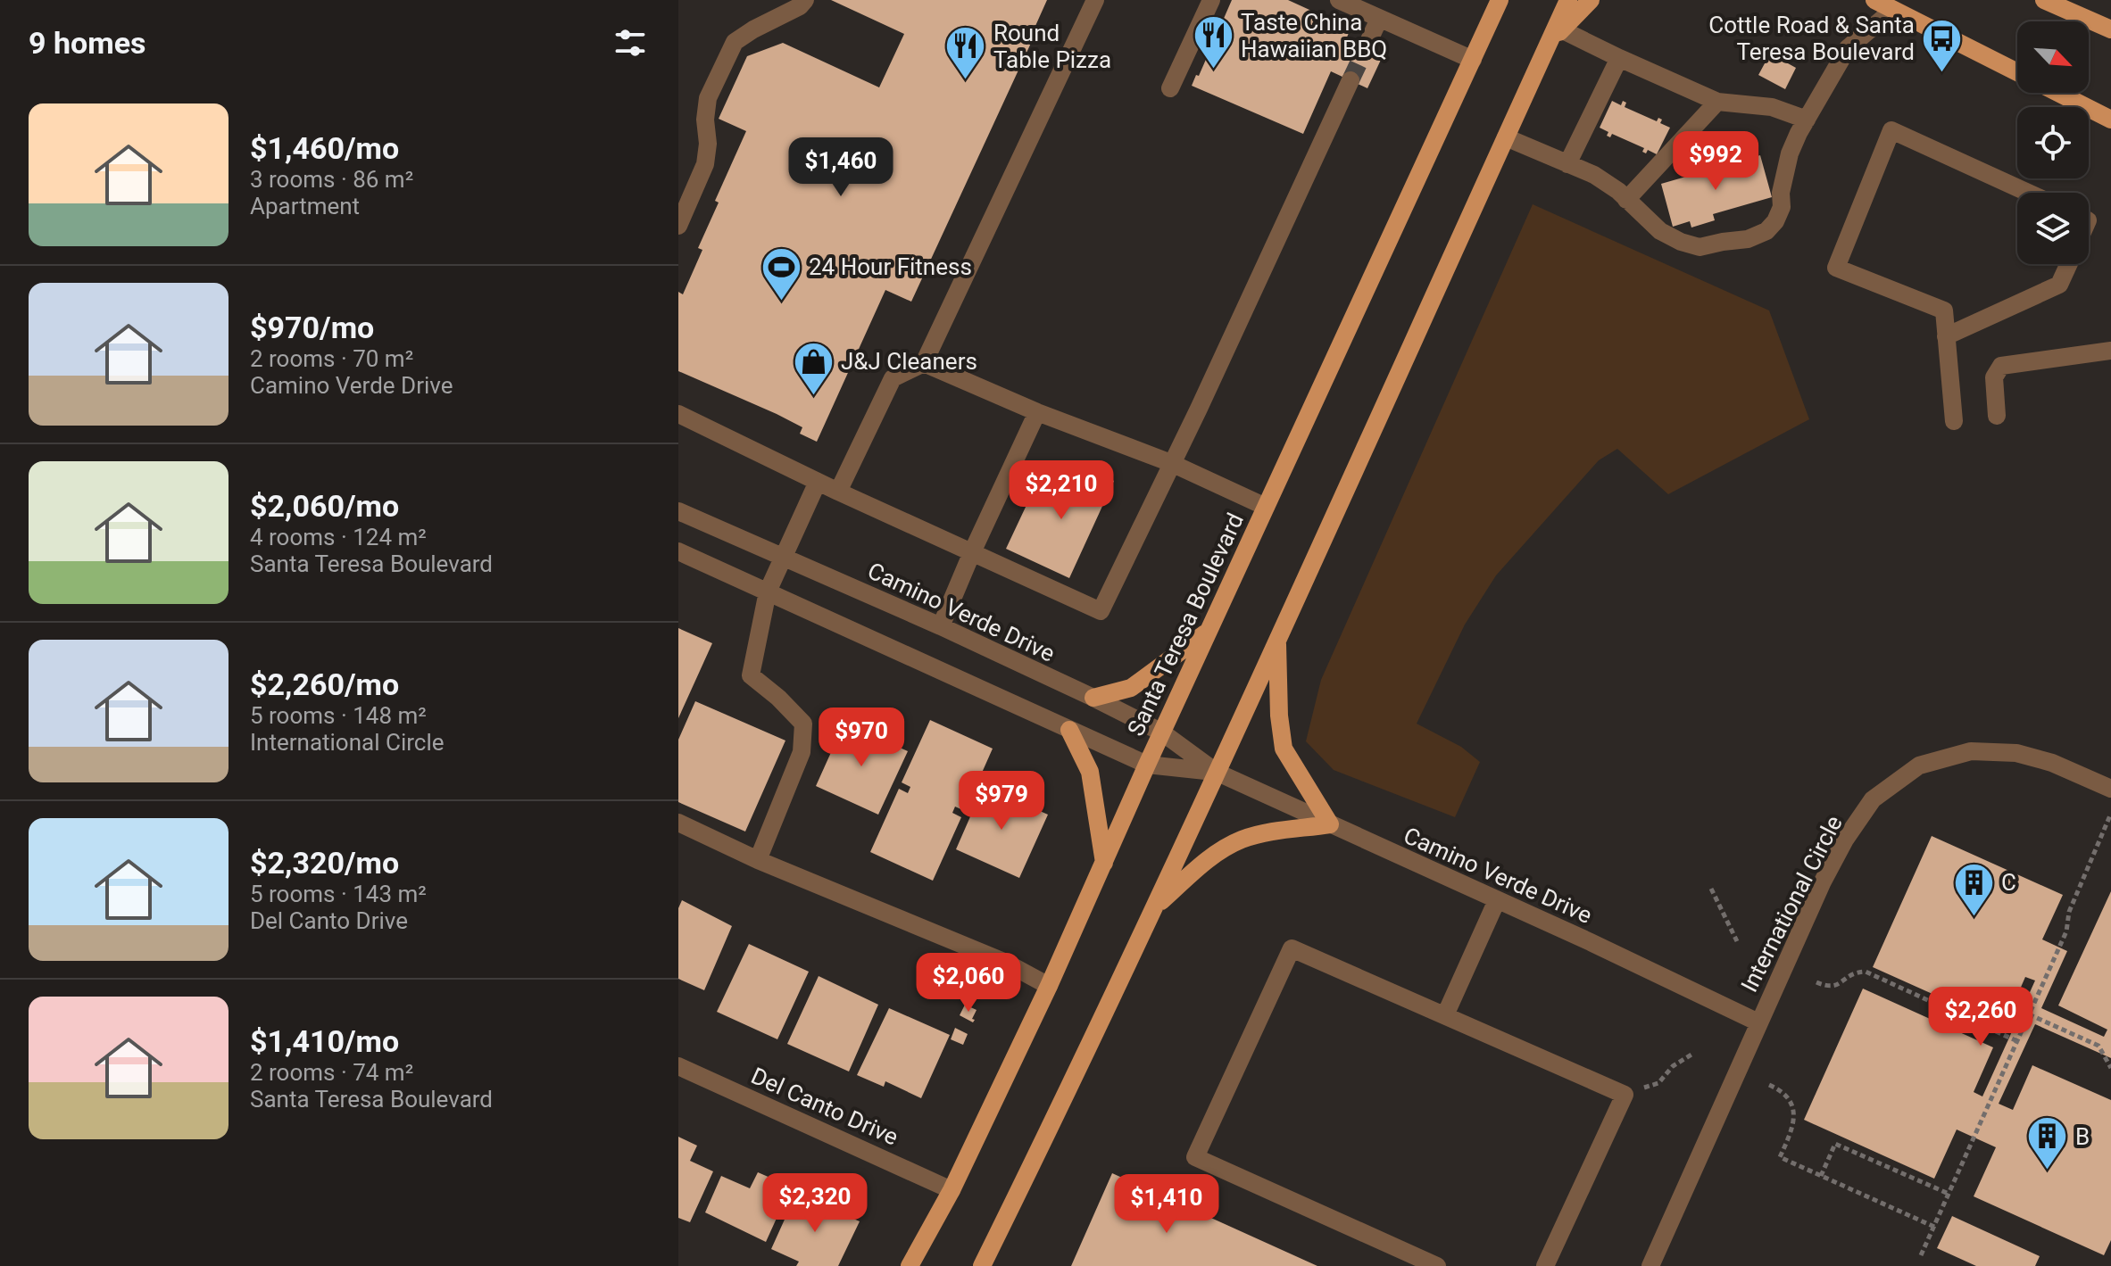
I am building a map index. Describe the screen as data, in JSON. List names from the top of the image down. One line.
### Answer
{"streets":{"main road":["Santa Teresa Boulevard"],"street":["Camino Verde Drive","International Circle","Del Canto Drive"]},"crossings":[["Camino Verde Drive","Santa Teresa Boulevard"],["Camino Verde Drive","International Circle"],["Santa Teresa Boulevard","Del Canto Drive"]],"places":{"restaurant":["Taste China Hawaiian BBQ","Round Table Pizza"],"bus stop":["Cottle Road & Santa Teresa Boulevard"],"sports":["24 Hour Fitness"],"shop":["J&J Cleaners"],"building":["C","B"]},"north":"bottom right","page":{"heading":"9 homes","list":[{"name":"$1,460/mo","note":"3 rooms · 86 m² · Apartment"},{"name":"$970/mo","note":"2 rooms · 70 m² · Camino Verde Drive"},{"name":"$2,060/mo","note":"4 rooms · 124 m² · Santa Teresa Boulevard"},{"name":"$2,260/mo","note":"5 rooms · 148 m² · International Circle"},{"name":"$2,320/mo","note":"5 rooms · 143 m² · Del Canto Drive"},{"name":"$1,410/mo","note":"2 rooms · 74 m² · Santa Teresa Boulevard"}],"price":["$992","$1,460","$2,210","$970","$979","$2,060","$2,260","$2,320","$1,410"]}}
